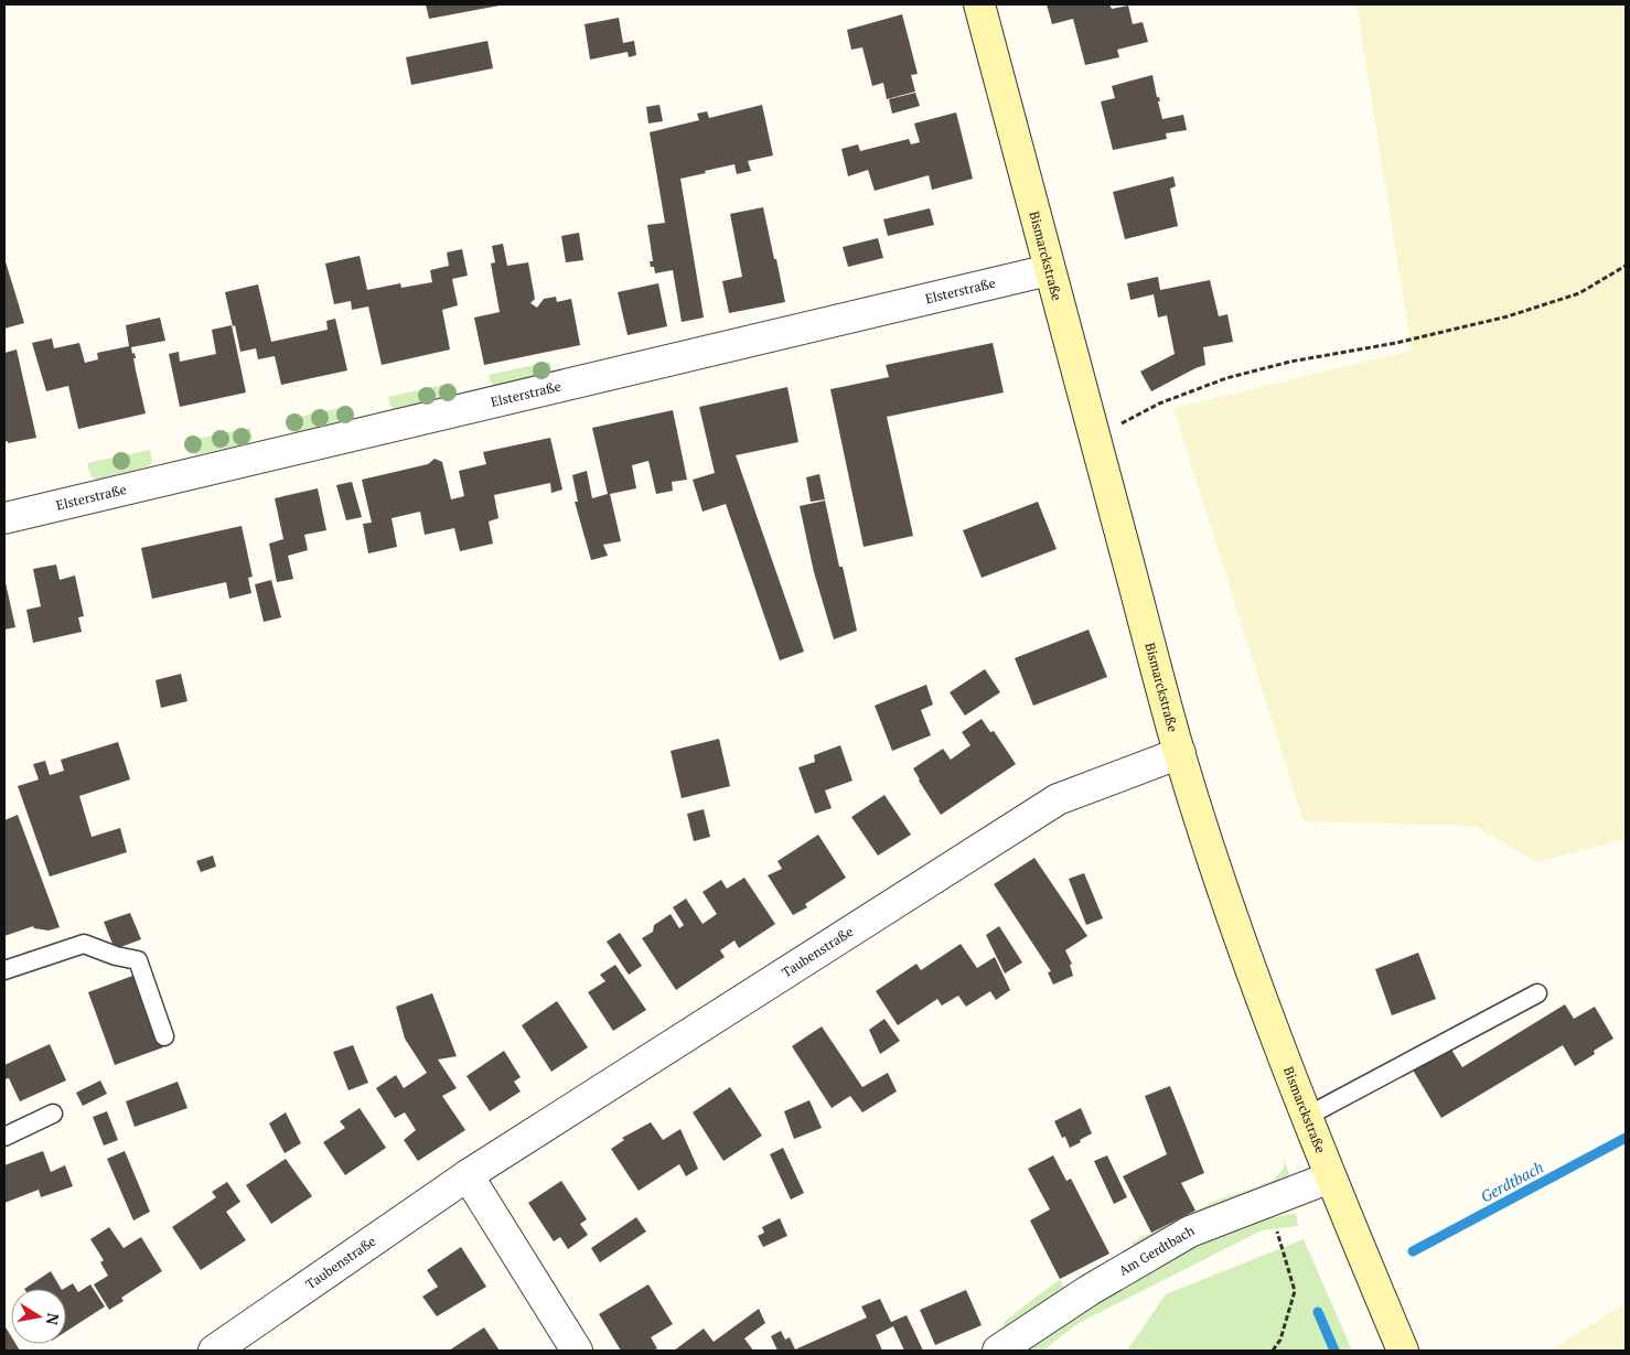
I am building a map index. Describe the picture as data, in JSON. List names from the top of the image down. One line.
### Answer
{"streets":{"main road":["Bismarckstraße"],"street":["Elsterstraße","Taubenstraße","Am Gerdtbach"]},"crossings":[["Bismarckstraße","Elsterstraße"],["Bismarckstraße","Taubenstraße"],["Bismarckstraße","Am Gerdtbach"]],"water":["Gerdtbach"],"north":"right"}
